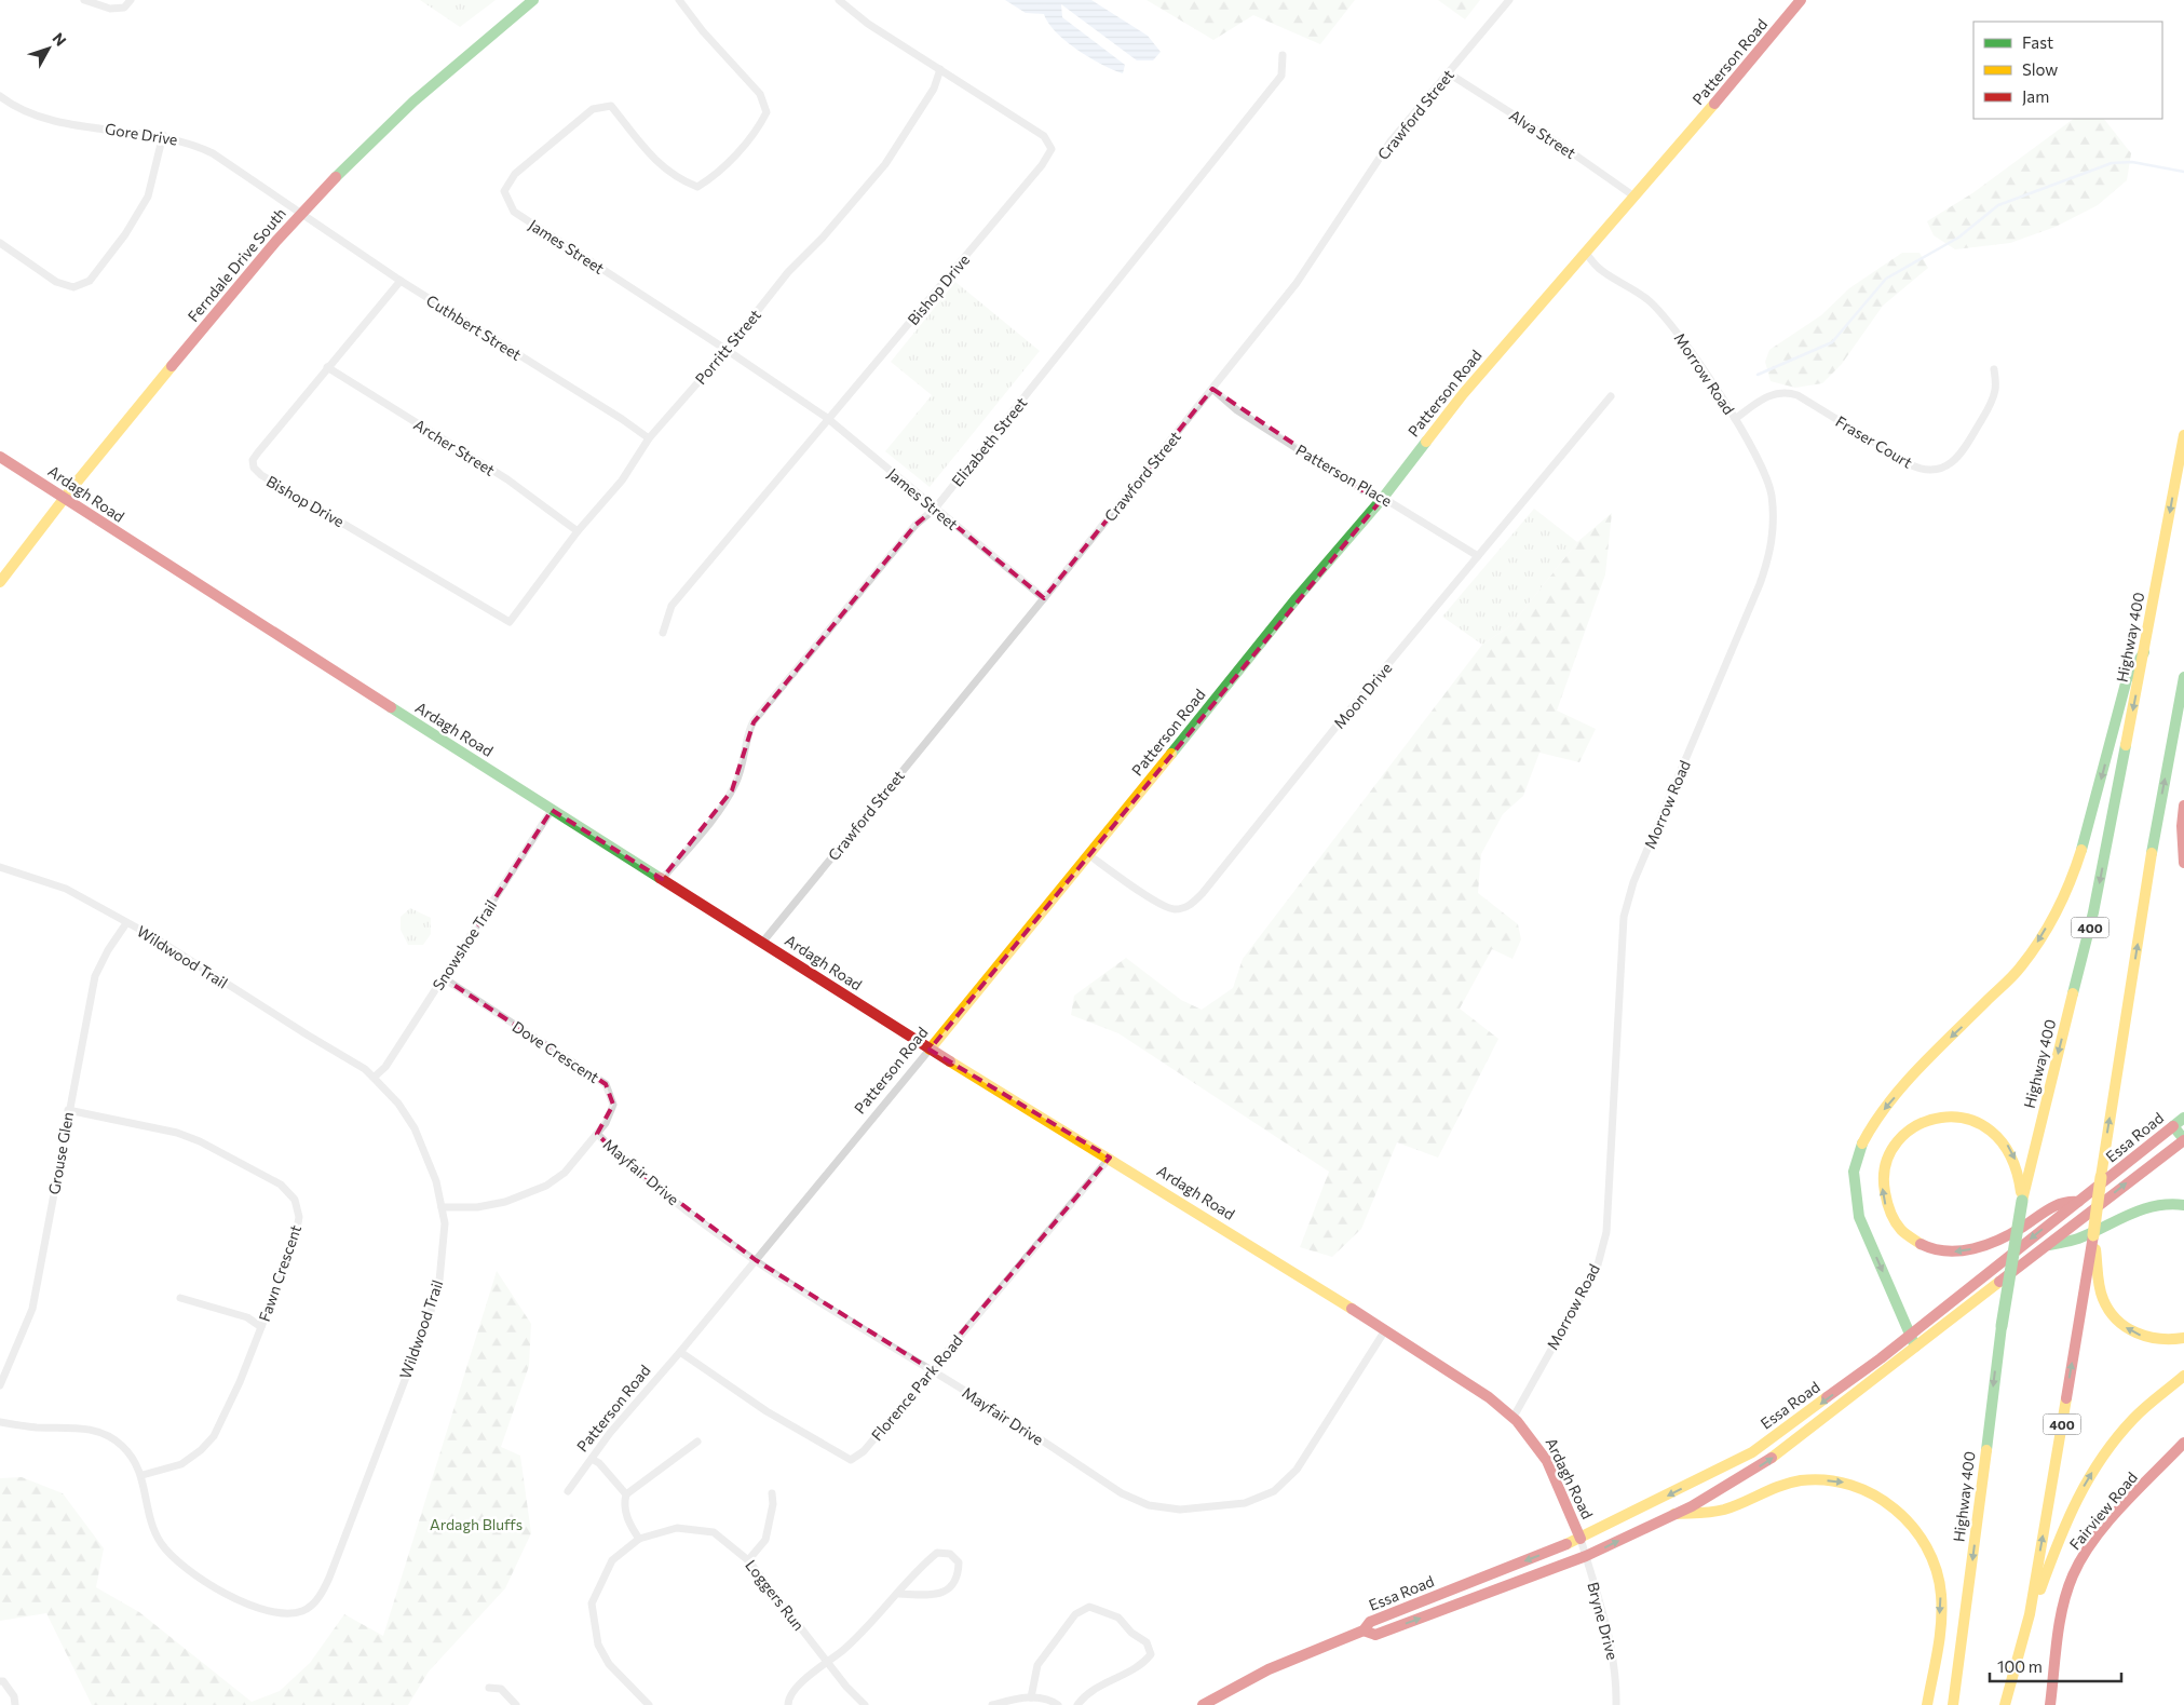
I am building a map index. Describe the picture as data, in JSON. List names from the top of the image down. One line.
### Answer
{"streets":{"main road":["Patterson Road","Ferndale Drive South","Ardagh Road","Highway 400","400","Essa Road","Fairview Road"],"street":["Crawford Street","Gore Drive","Alva Street","James Street","Bishop Drive","Cuthbert Street","Porritt Street","Morrow Road","Elizabeth Street","Fraser Court","Archer Street","Patterson Place","Moon Drive","Snowshoe Trail","Wildwood Trail","Dove Crescent","Grouse Glen","Mayfair Drive","Fawn Crescent","Florence Park Road","Loggers Run","Bryne Drive"]},"crossings":[["Patterson Road","Alva Street"],["Patterson Road","Morrow Road"],["Patterson Road","Patterson Place"],["Patterson Road","Ardagh Road"],["Patterson Road","Moon Drive"],["Patterson Road","Mayfair Drive"],["Patterson Road","Florence Park Road"],["Crawford Street","Alva Street"],["Crawford Street","James Street"],["Crawford Street","Patterson Place"],["Crawford Street","Ardagh Road"],["Gore Drive","Ferndale Drive South"],["Gore Drive","Cuthbert Street"],["James Street","Bishop Drive"],["James Street","Porritt Street"],["James Street","Elizabeth Street"],["Ferndale Drive South","Cuthbert Street"],["Ferndale Drive South","Ardagh Road"],["Bishop Drive","Cuthbert Street"],["Bishop Drive","Porritt Street"],["Bishop Drive","Archer Street"],["Cuthbert Street","Porritt Street"],["Porritt Street","Archer Street"],["Morrow Road","Fraser Court"],["Morrow Road","Ardagh Road"],["Elizabeth Street","Ardagh Road"],["Patterson Place","Moon Drive"],["Ardagh Road","Snowshoe Trail"],["Ardagh Road","Essa Road"],["Ardagh Road","Mayfair Drive"],["Ardagh Road","Florence Park Road"],["Ardagh Road","Bryne Drive"],["Snowshoe Trail","Wildwood Trail"],["Snowshoe Trail","Dove Crescent"],["Wildwood Trail","Dove Crescent"],["Wildwood Trail","Grouse Glen"],["Wildwood Trail","Fawn Crescent"],["Dove Crescent","Mayfair Drive"],["Essa Road","Bryne Drive"],["Grouse Glen","Fawn Crescent"],["Mayfair Drive","Florence Park Road"]],"parks":["Ardagh Bluffs"],"legend":["Fast","Slow","Jam"],"scale_bar":"100 m","north":"top right"}
